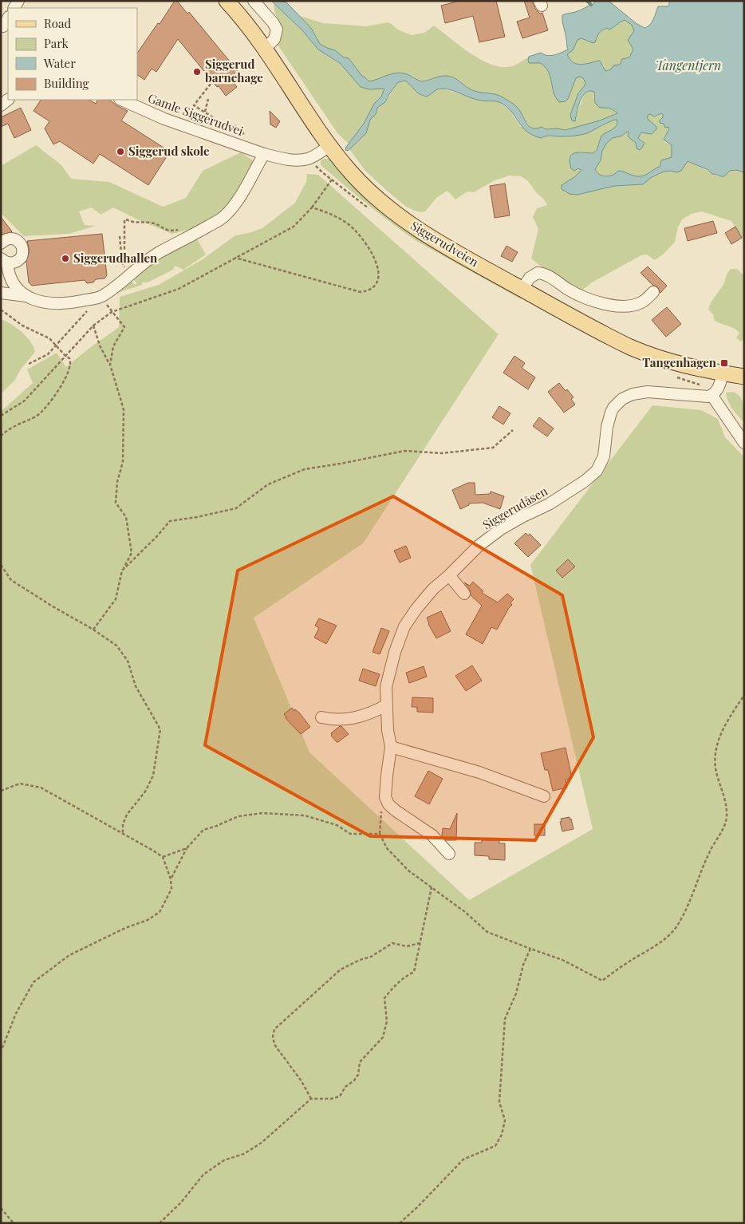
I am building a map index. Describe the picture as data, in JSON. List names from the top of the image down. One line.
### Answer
{"streets":{"main road":["Siggerudveien"],"street":["Gamle Siggerudvei","Siggerudåsen"]},"crossings":[["Gamle Siggerudvei","Siggerudveien"]],"water":["Tangentjern"],"places":{"other":["Siggerud barnehage","Siggerud skole","Siggerudhallen"],"transit":["Tangenhagen"]},"legend":["Road","Park","Water","Building"]}
